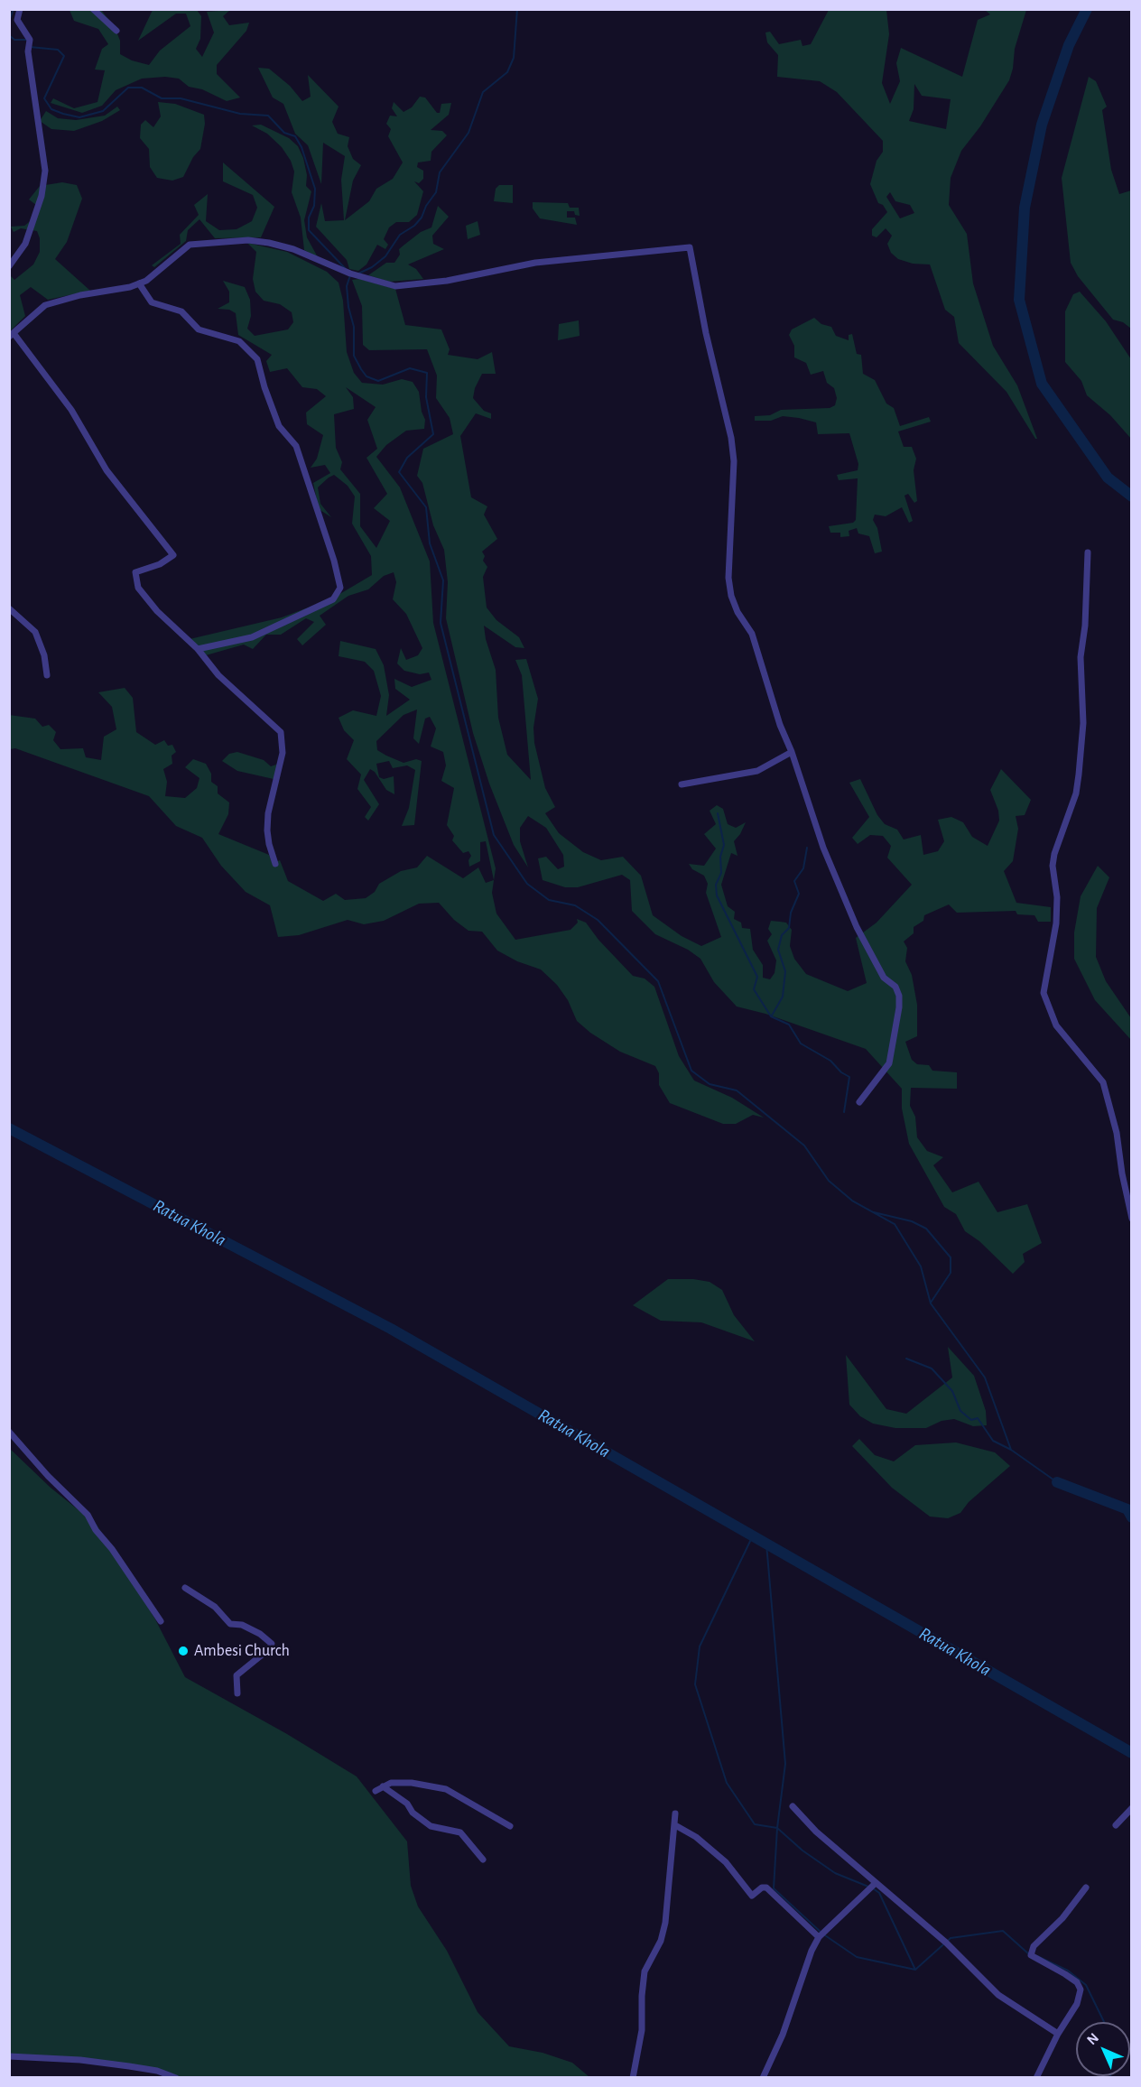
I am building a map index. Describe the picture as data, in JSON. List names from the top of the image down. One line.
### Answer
{"water":["Ratua Khola"],"places":["Ambesi Church"],"north":"top left"}
